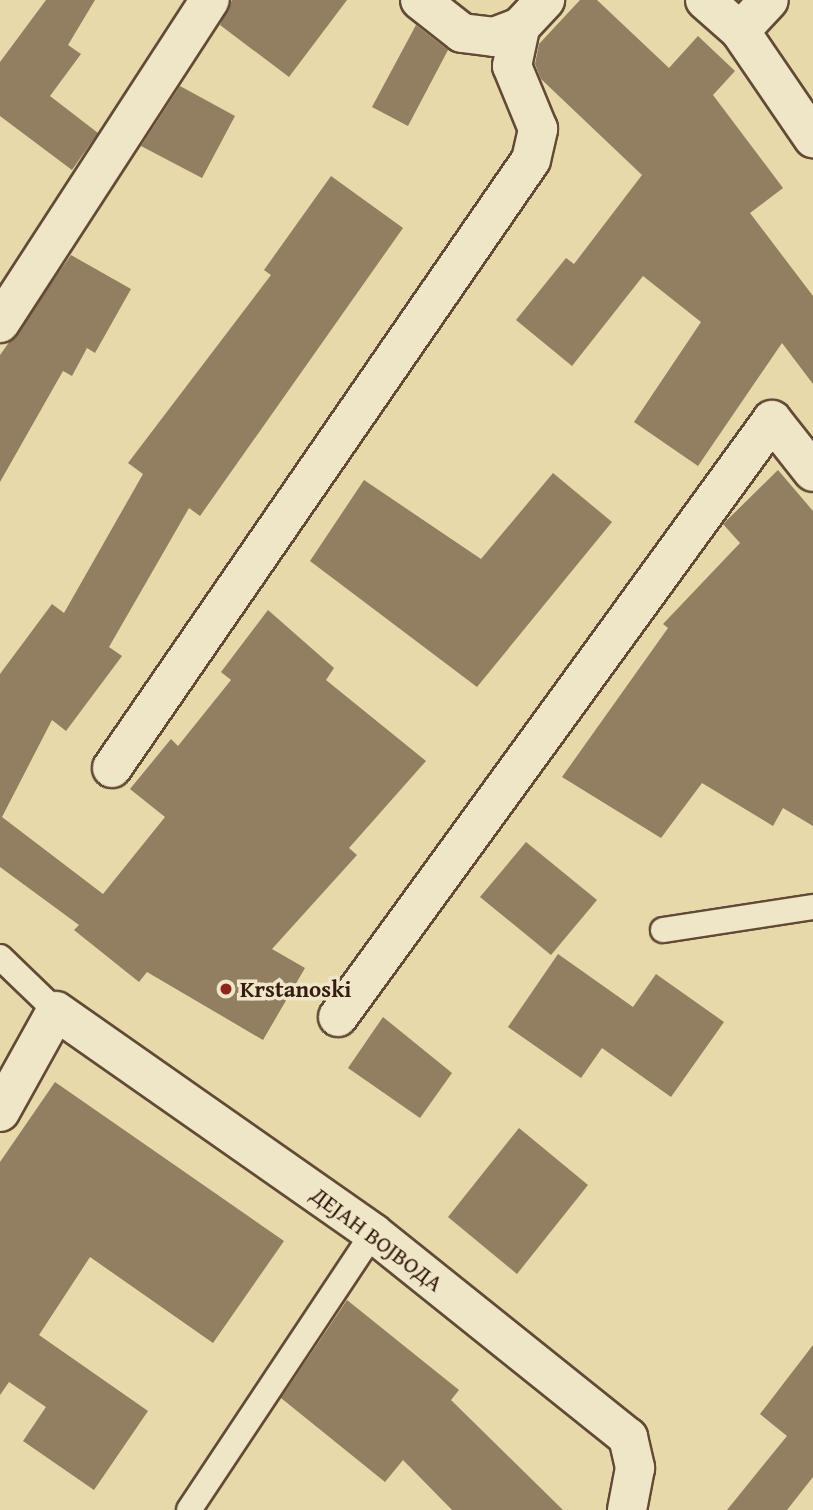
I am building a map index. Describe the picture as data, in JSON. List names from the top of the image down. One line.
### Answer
{"streets":{"street":["ДЕЈАН ВОЈВОДА"]},"places":["Krstanoski"]}
